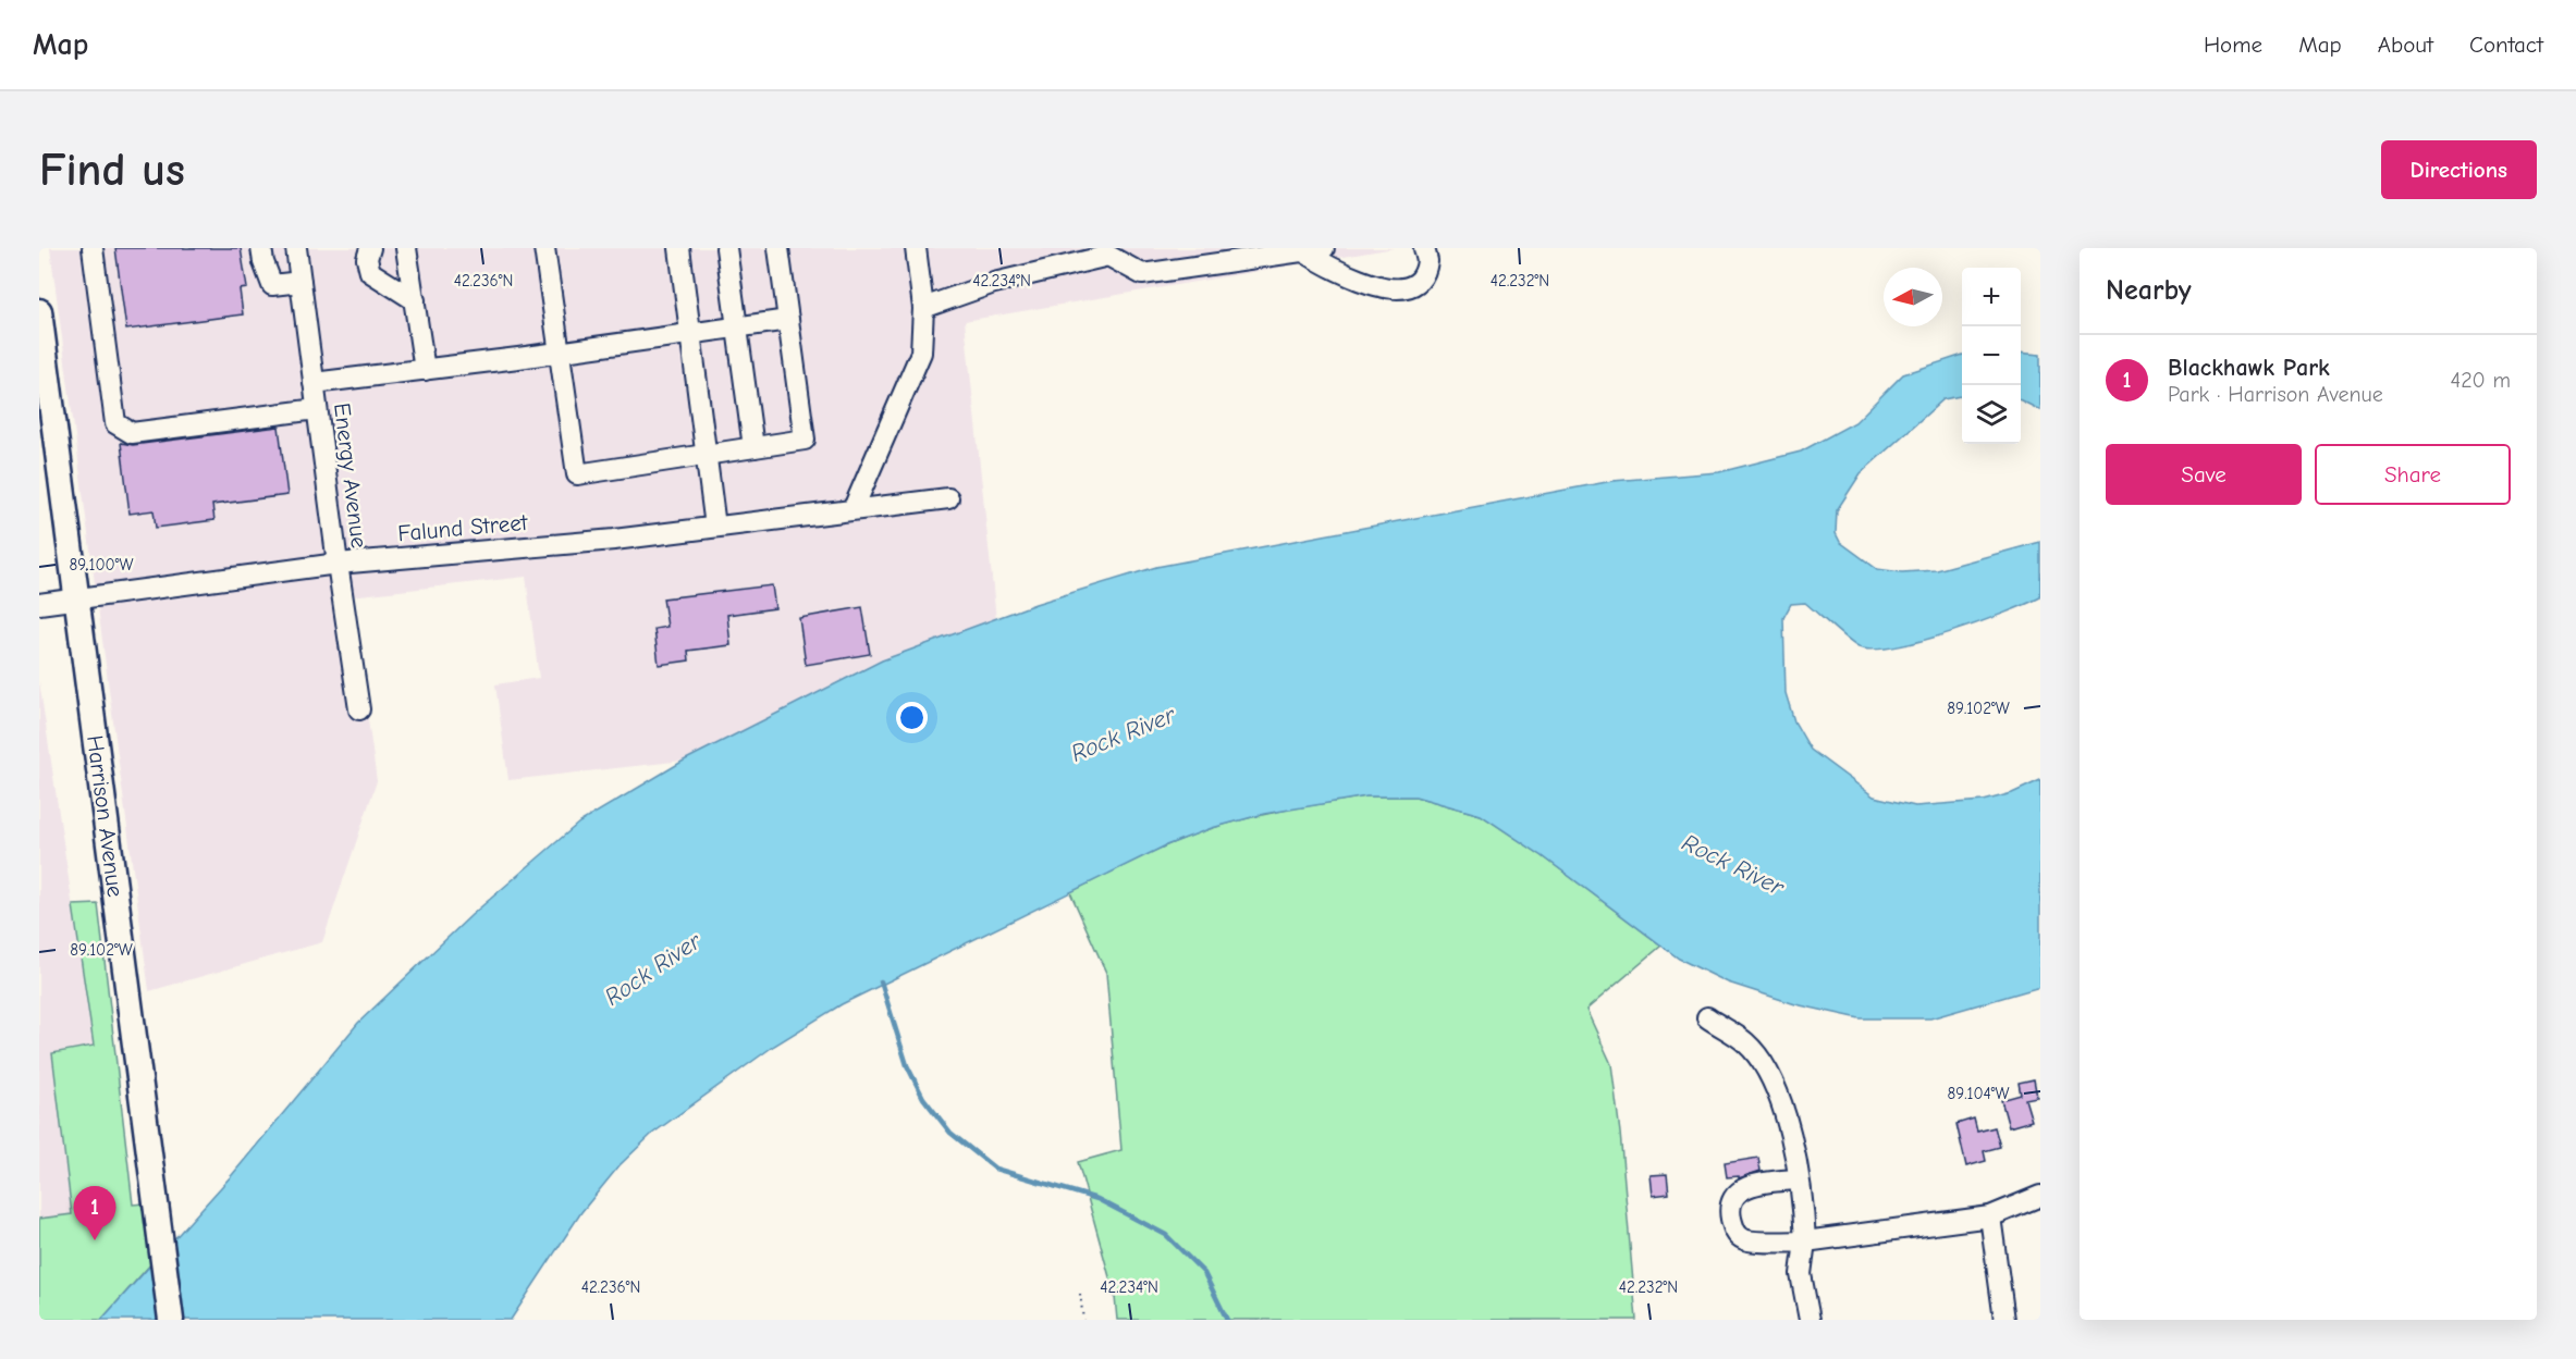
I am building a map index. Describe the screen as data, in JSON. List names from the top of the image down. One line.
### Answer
{"streets":{"main road":["Harrison Avenue"],"street":["Energy Avenue","Falund Street"]},"crossings":[["Energy Avenue","Falund Street"],["Falund Street","Harrison Avenue"]],"water":["Rock River"],"north":"left","page":{"header":"Map","nav":["Home","Map","About","Contact"],"buttons":["Directions",["Save","Share"]],"title":"Find us","heading":"Nearby","map_buttons":["+","−"],"list":[{"mark":"1","name":"Blackhawk Park","note":"Park · Harrison Avenue","value":"420 m"}],"pins":"1"},"coordinates":["42.236°N","42.234°N","42.232°N","89.100°W","89.102°W","89.104°W"]}
